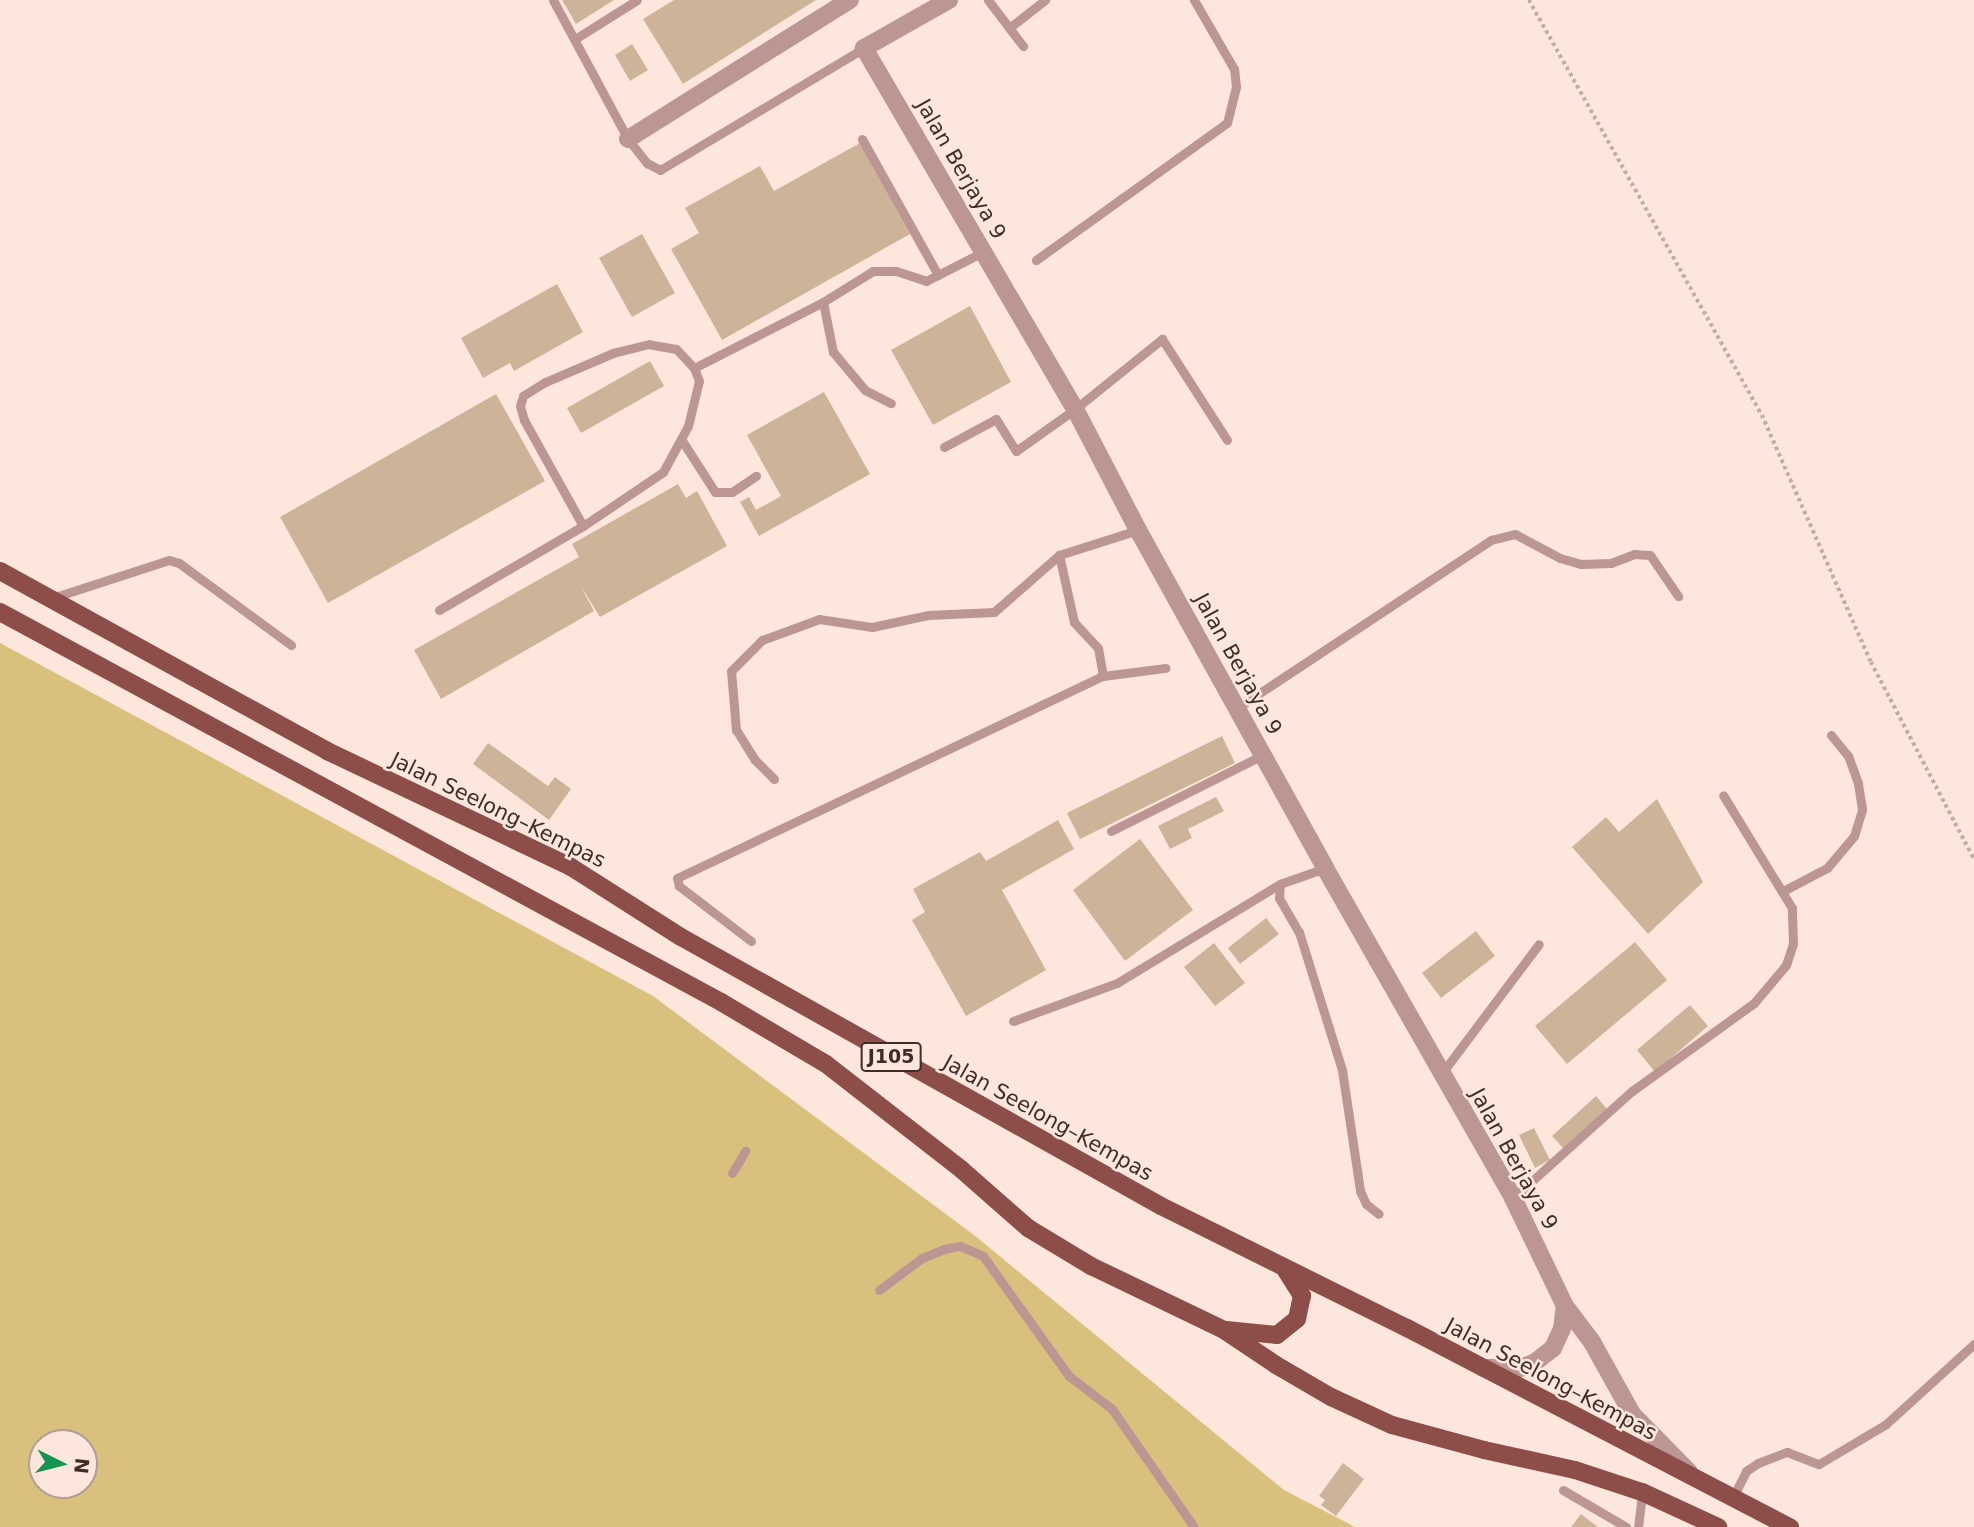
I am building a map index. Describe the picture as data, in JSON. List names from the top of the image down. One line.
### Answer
{"streets":{"main road":["Jalan Seelong–Kempas","J105"],"street":["Jalan Berjaya 9"]},"crossings":[["Jalan Berjaya 9","Jalan Seelong–Kempas"]],"north":"right"}
